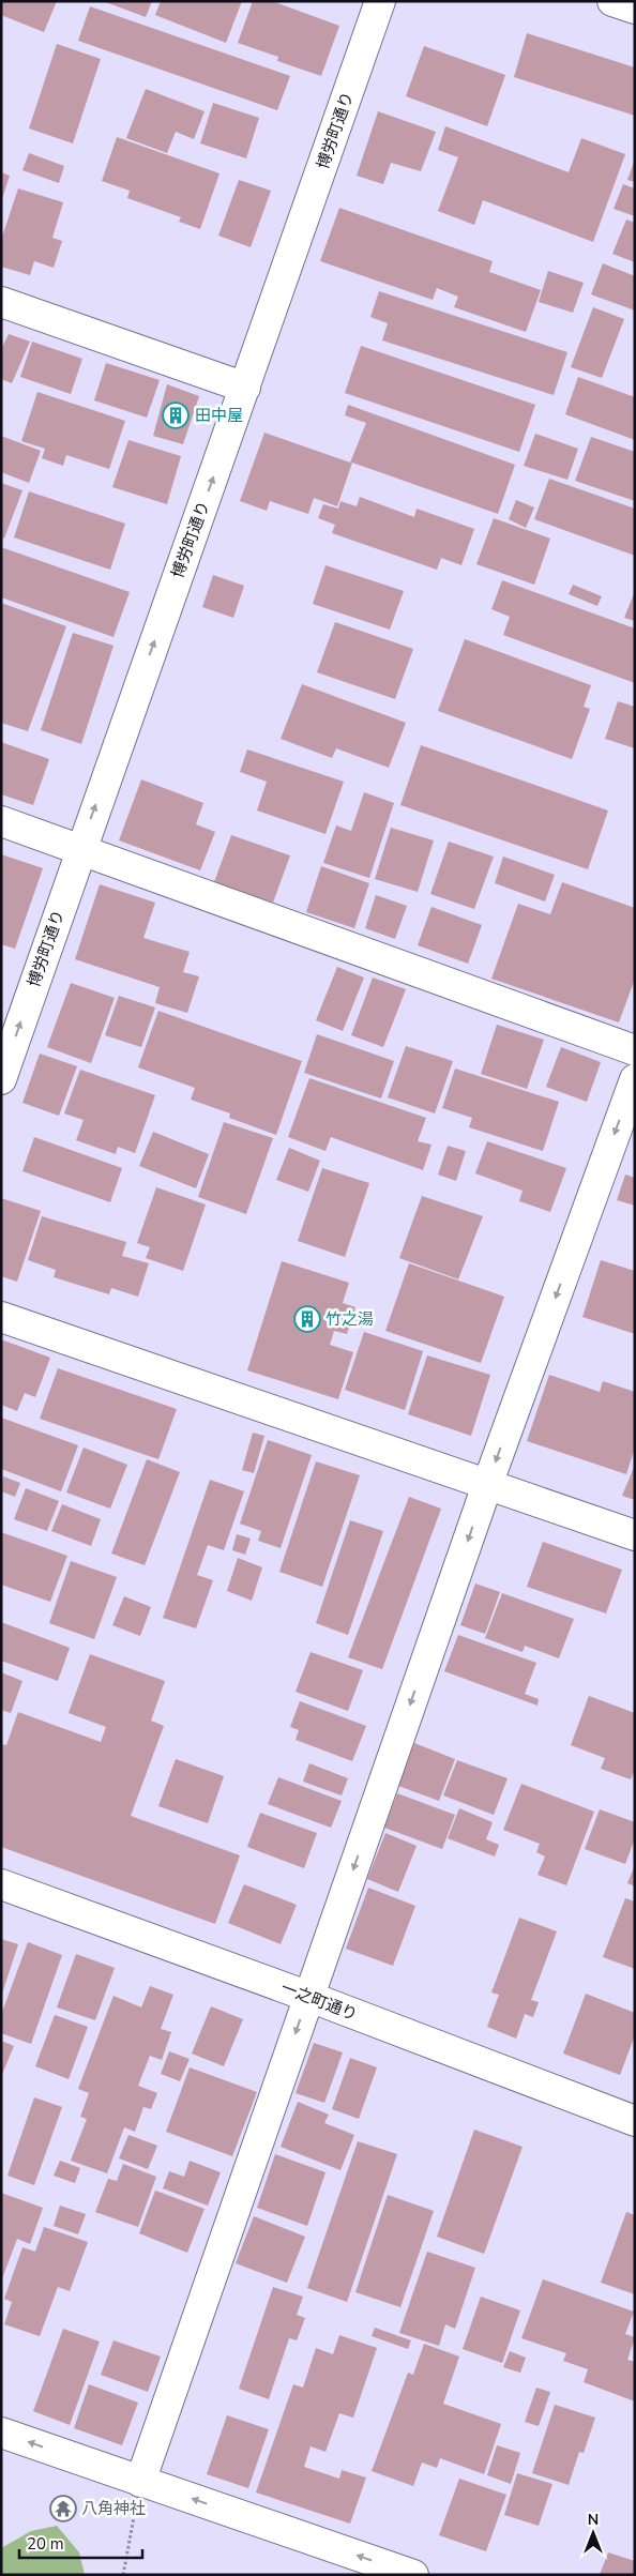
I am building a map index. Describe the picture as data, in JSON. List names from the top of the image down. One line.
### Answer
{"streets":{"street":["博労町通り","一之町通り"]},"one_way":["博労町通り"],"places":{"building":["田中屋","竹之湯"],"temple":["八角神社"]},"scale_bar":"20 m","north":"top"}
